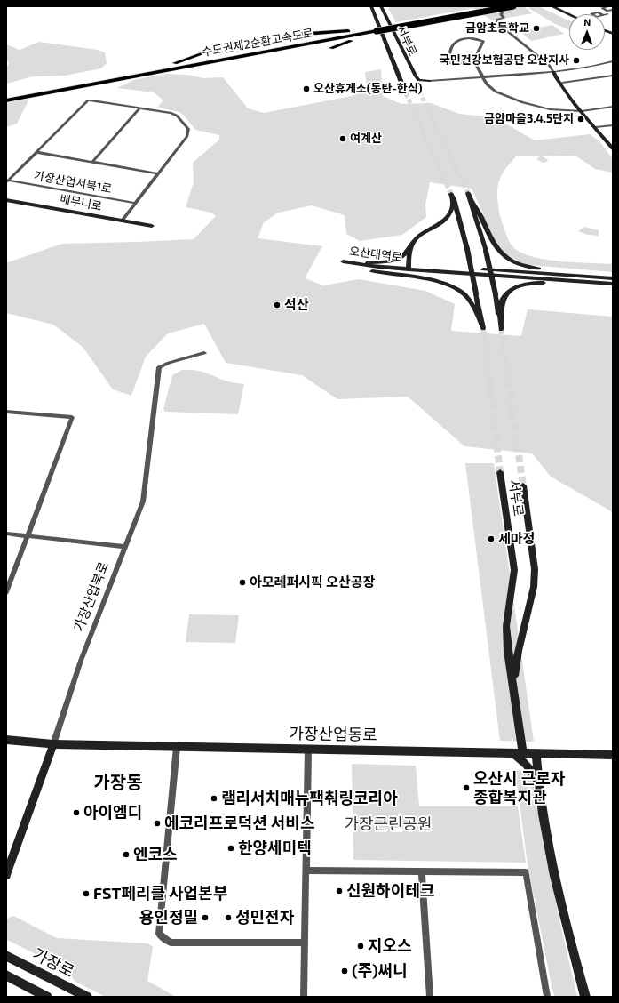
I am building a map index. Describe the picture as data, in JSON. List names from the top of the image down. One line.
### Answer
{"streets":{"highway":["수도권제2순환고속도로"],"main road":["서부로","배무니로","오산대역로","가장산업북로","가장산업동로","가장로"],"street":["가장산업서북1로"]},"crossings":[["가장산업서북1로","배무니로"],["가장산업북로","가장산업동로"]],"districts":["가장동"],"parks":["가장근린공원"],"places":["금암초등학교","국민건강보험공단 오산지사","오산휴게소(동탄-한식)","금암마을3.4.5단지","여계산","석산","세마정","아모레퍼시픽 오산공장","오산시 근로자 종합복지관","램리서치매뉴팩춰링코리아","아이엠디","에코리프로덕션 서비스","한양세미텍","엔코스","신원하이테크","FST페리클 사업본부","용인정밀","성민전자","지오스","(주)써니"],"north":"top"}
